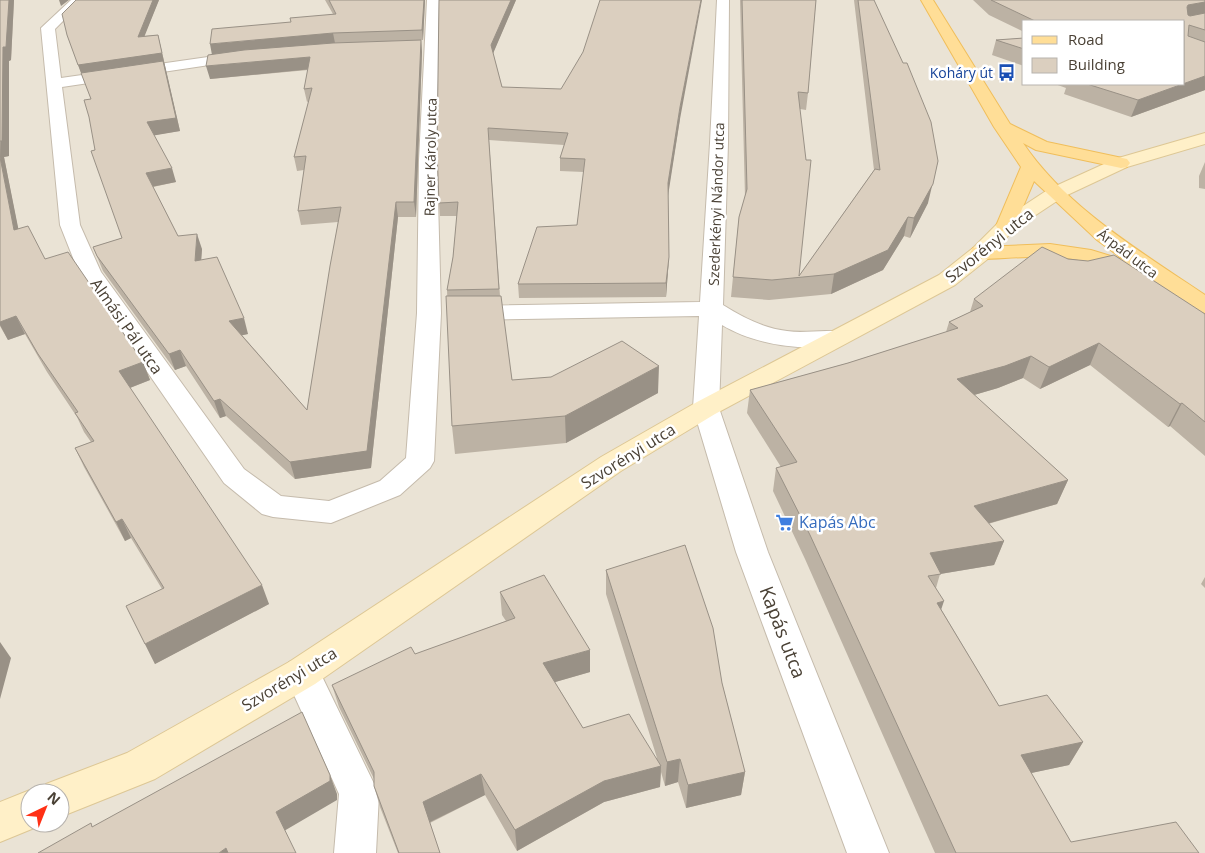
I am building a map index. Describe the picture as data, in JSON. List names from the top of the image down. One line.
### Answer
{"streets":{"main road":["Szvorényi utca","Árpád utca"],"street":["Rajner Károly utca","Szederkényi Nándor utca","Almási Pál utca","Kapás utca"]},"crossings":[["Rajner Károly utca","Almási Pál utca"],["Szederkényi Nándor utca","Szvorényi utca"],["Szederkényi Nándor utca","Kapás utca"],["Szvorényi utca","Árpád utca"],["Szvorényi utca","Kapás utca"]],"places":{"bus stop":["Koháry út"],"supermarket":["Kapás Abc"]},"legend":["Road","Building"],"north":"top right"}
